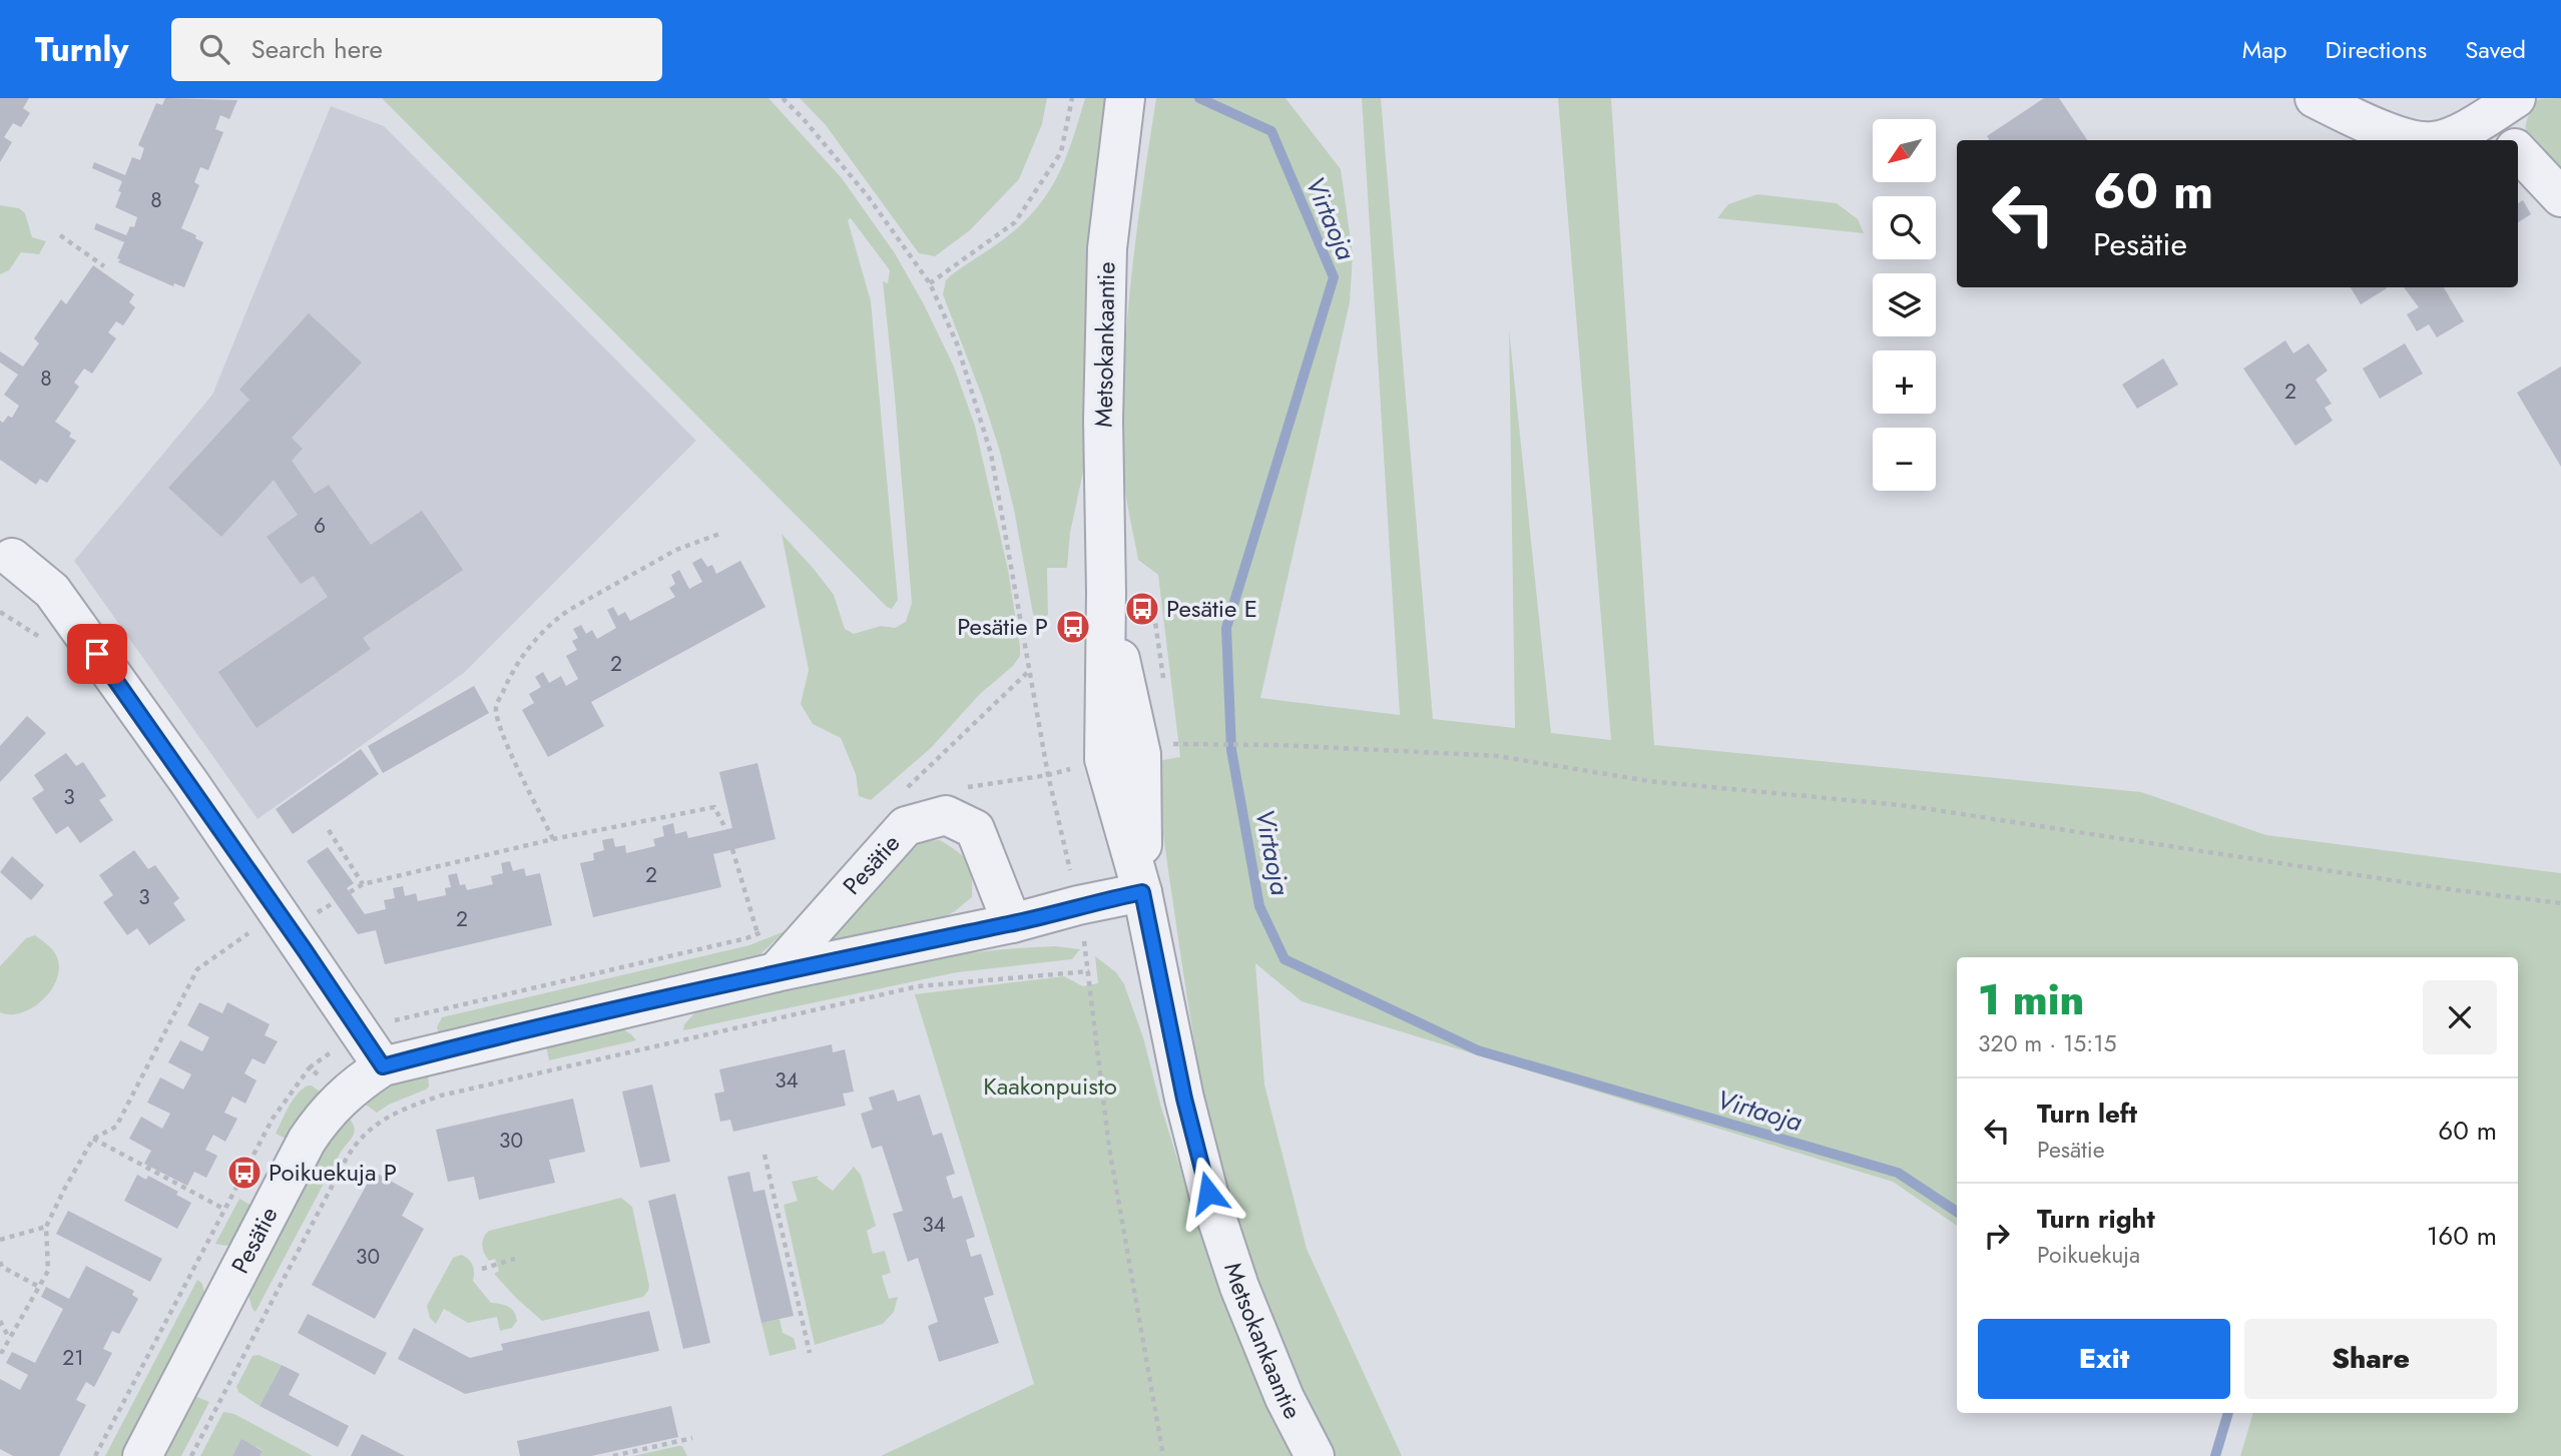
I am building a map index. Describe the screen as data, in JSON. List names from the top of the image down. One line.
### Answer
{"streets":{"street":["Metsokankaantie","Pesätie"]},"crossings":[["Metsokankaantie","Pesätie"]],"water":["Virtaoja"],"parks":["Kaakonpuisto"],"places":{"bus stop":["Pesätie E","Pesätie P","Poikuekuja P"]},"house_numbers":["8","8","2","6","2","3","2","3","2","34","30","34","30","21"],"north":"bottom left","page":{"header":"Turnly","search":"Search here","nav":["Map","Directions","Saved"],"map_buttons":["+","−"],"turn":["60 m","Pesätie"],"heading":["1 min","320 m · 15:15"],"list":[{"name":"Turn left","note":"Pesätie","value":"60 m"},{"name":"Turn right","note":"Poikuekuja","value":"160 m"}],"buttons":["Exit","Share"]}}
